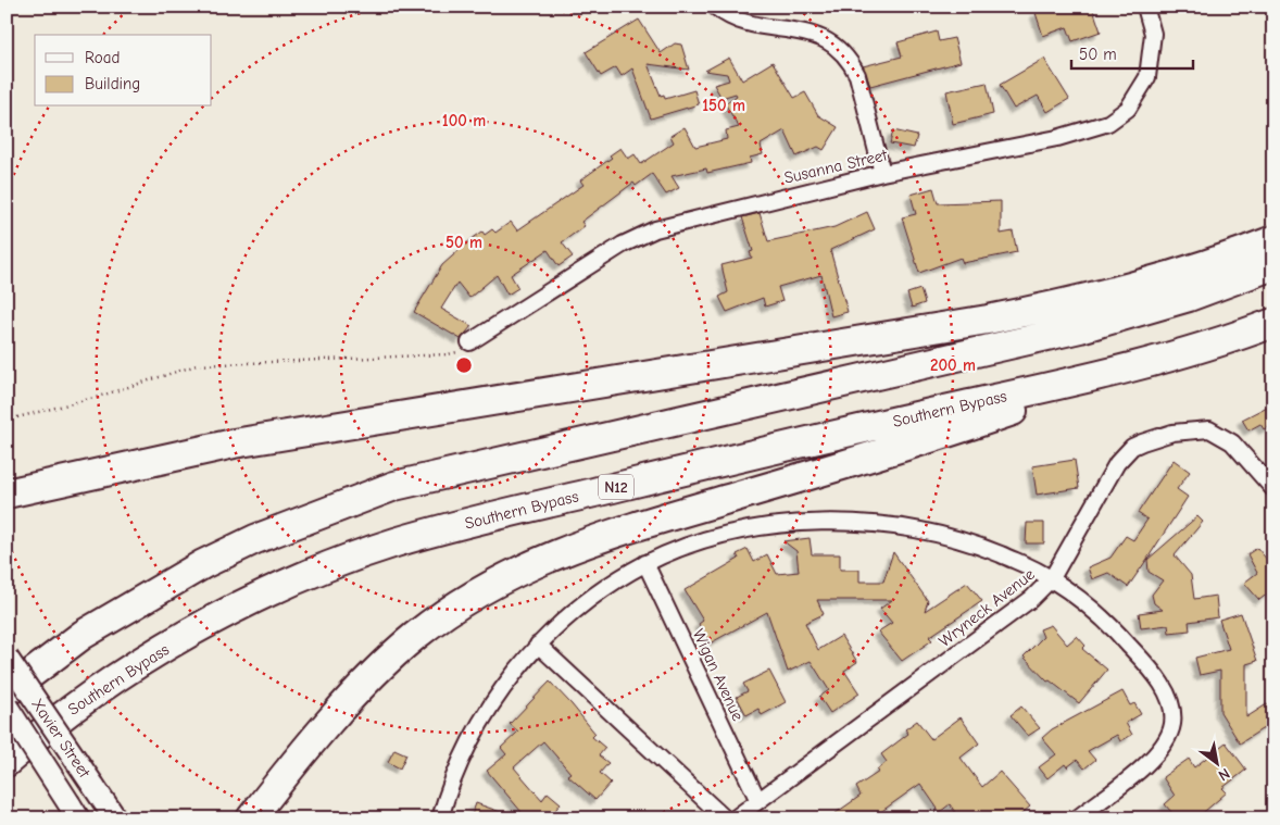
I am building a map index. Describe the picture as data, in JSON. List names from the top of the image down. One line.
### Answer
{"streets":{"highway":["Southern Bypass","N12"],"main road":["Xavier Street"],"street":["Susanna Street","Wryneck Avenue","Wigan Avenue"]},"crossings":[["Wryneck Avenue","Wigan Avenue"]],"legend":["Road","Building"],"scale_bar":"50 m","north":"bottom right","rings":["150 m","100 m","50 m","200 m"]}
